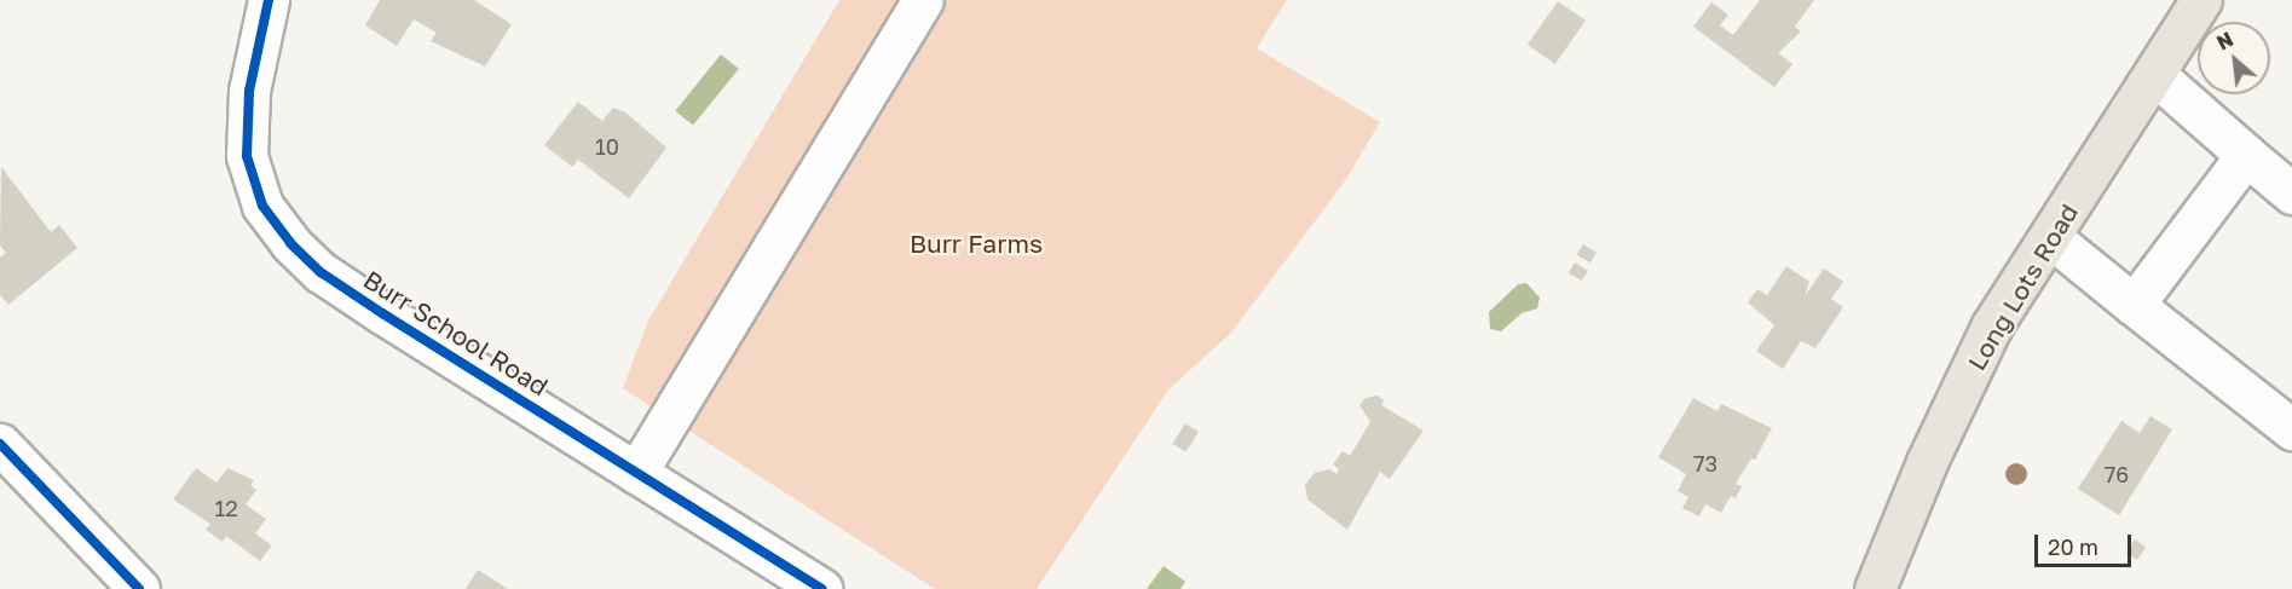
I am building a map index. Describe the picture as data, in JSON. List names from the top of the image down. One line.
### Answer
{"streets":{"main road":["Long Lots Road"],"street":["Burr School Road"]},"parks":["Burr Farms"],"house_numbers":["10","73","76","12"],"scale_bar":"20 m","north":"top left"}
